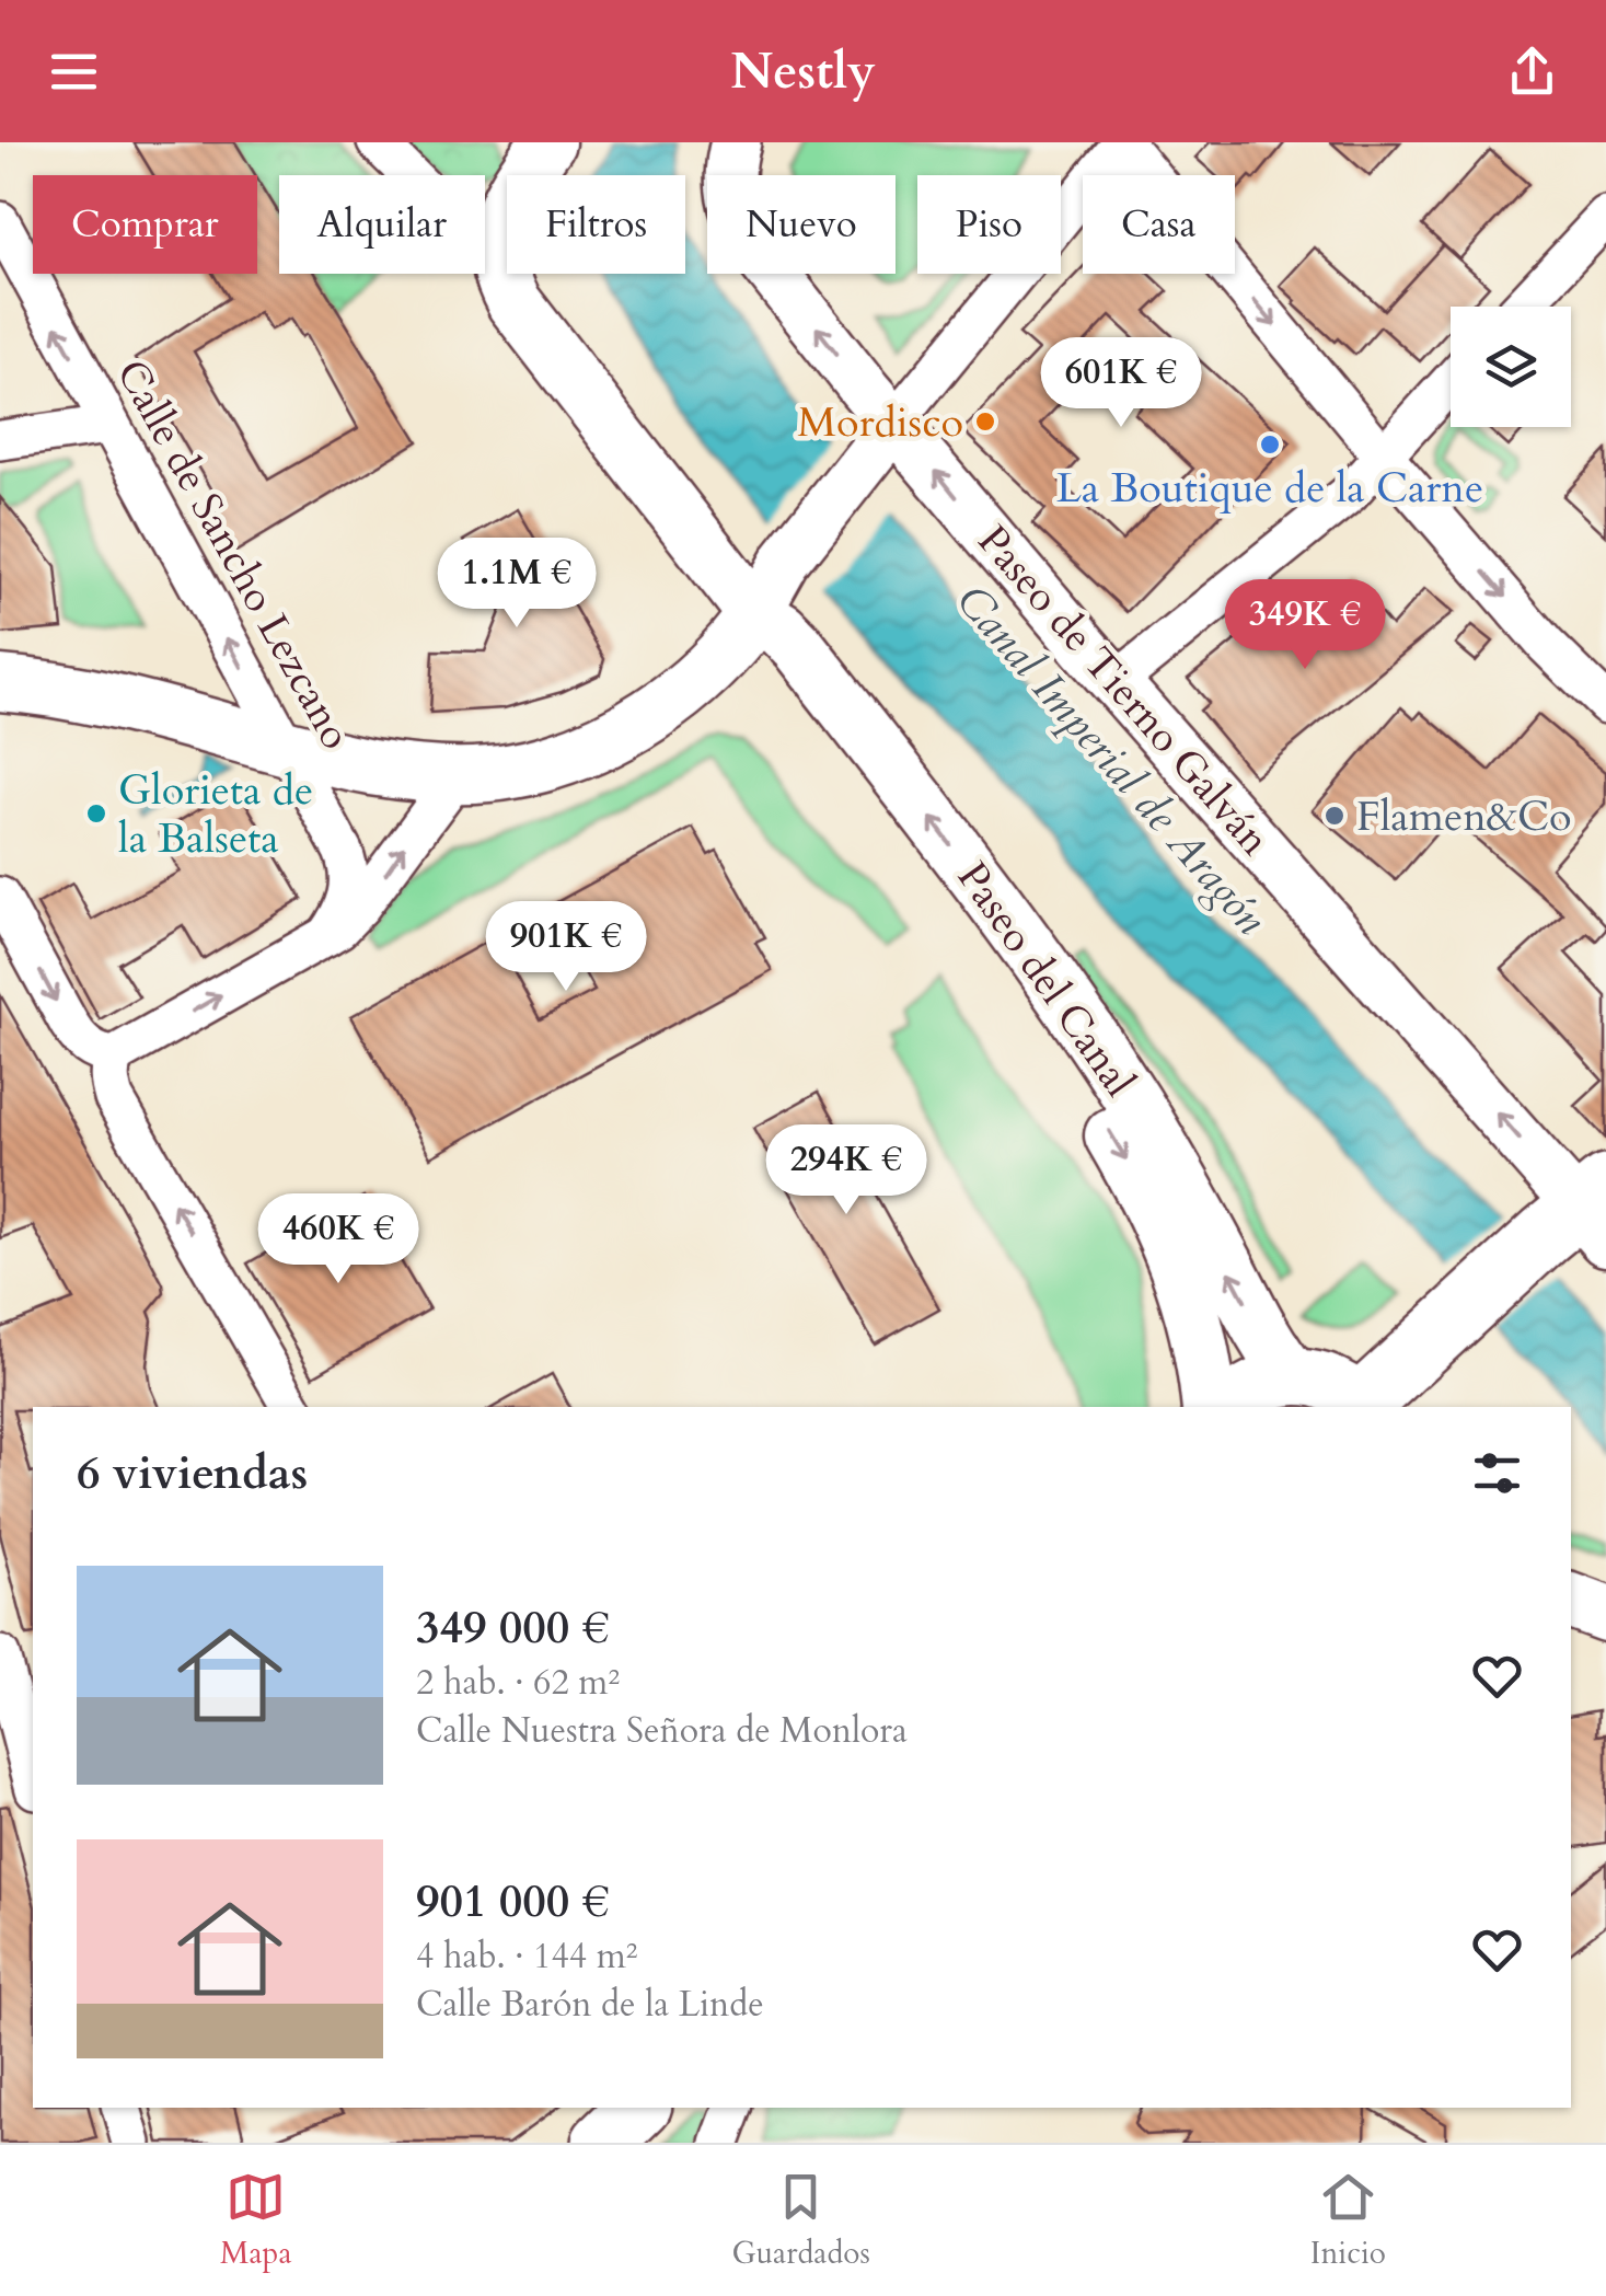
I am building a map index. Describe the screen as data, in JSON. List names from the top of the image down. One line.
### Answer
{"streets":{"main road":["Paseo del Canal"],"street":["Calle de Sancho Lezcano","Paseo de Tierno Galván"]},"one_way":["Calle de Sancho Lezcano"],"water":["Canal Imperial de Aragón"],"places":["Mordisco","La Boutique de la Carne","Glorieta de la Balseta","Flamen&Co"],"page":{"header":"Nestly","chip":["Comprar","Alquilar","Filtros","Nuevo","Piso","Casa"],"price":["601K €","1.1M €","349K €","901K €","294K €","460K €"],"heading":"6 viviendas","list":[{"name":"349 000 €","note":"2 hab. · 62 m² · Calle Nuestra Señora de Monlora"},{"name":"901 000 €","note":"4 hab. · 144 m² · Calle Barón de la Linde"}],"tabs":["Mapa","Guardados","Inicio"]}}
